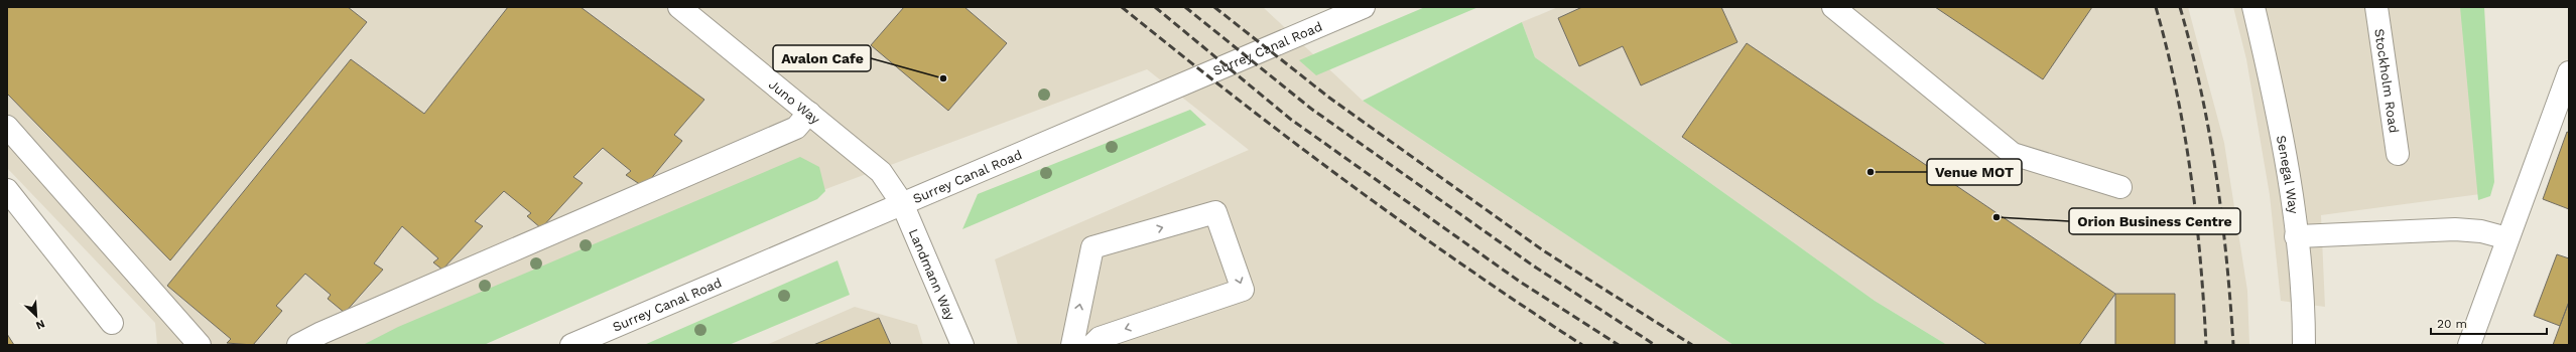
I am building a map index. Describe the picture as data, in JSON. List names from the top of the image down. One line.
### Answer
{"streets":{"street":["Surrey Canal Road","Stockholm Road","Juno Way","Senegal Way","Landmann Way"]},"crossings":[["Surrey Canal Road","Juno Way"],["Surrey Canal Road","Landmann Way"],["Juno Way","Landmann Way"]],"places":["Avalon Cafe","Venue MOT","Orion Business Centre"],"scale_bar":"20 m","north":"bottom right"}
